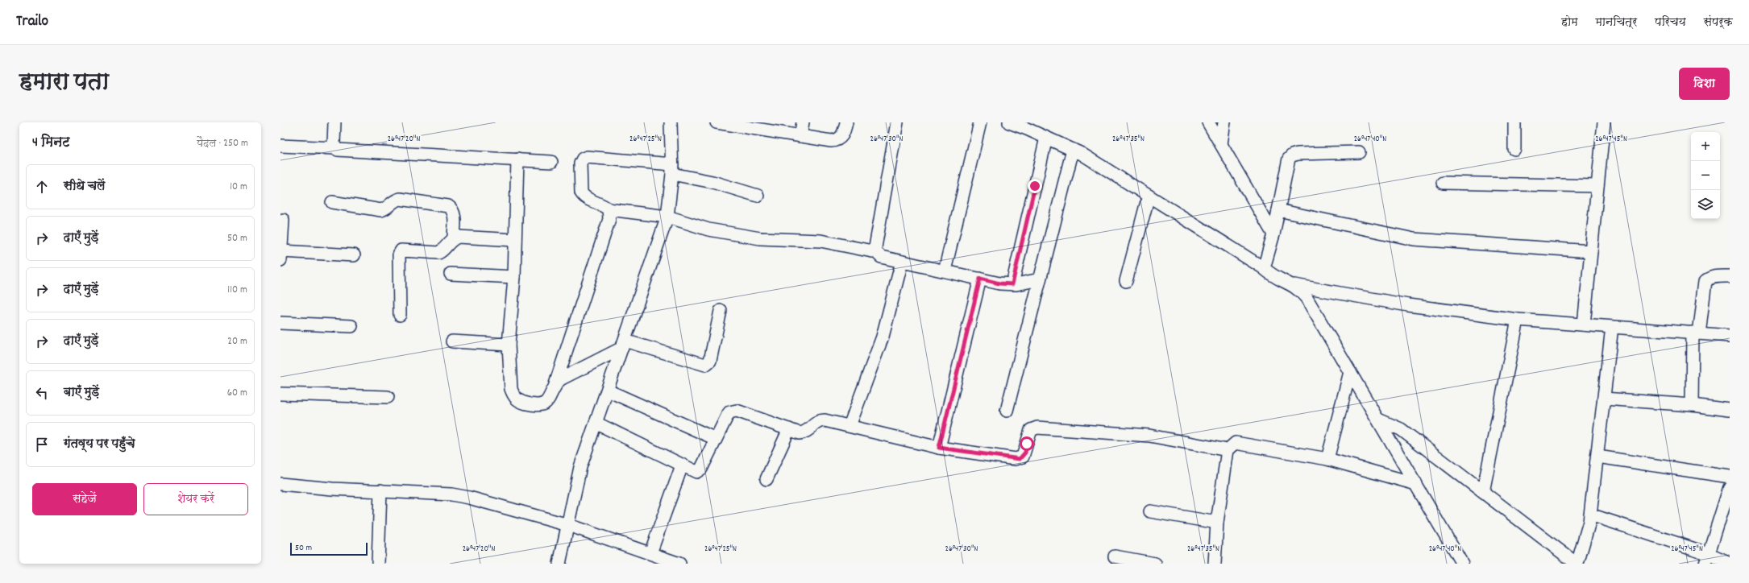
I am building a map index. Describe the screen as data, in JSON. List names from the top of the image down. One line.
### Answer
{"scale_bar":"50 m","page":{"header":"Trailo","nav":["होम","मानचित्र","परिचय","संपर्क"],"title":"हमारा पता","buttons":["दिशा",["सहेजें","शेयर करें"]],"heading":["4 मिनट","पैदल · 250 m"],"map_buttons":["+","−"],"list":[["सीधे चलें","10 m"],["दाएँ मुड़ें","50 m"],["दाएँ मुड़ें","110 m"],["दाएँ मुड़ें","20 m"],["बाएँ मुड़ें","60 m"],"गंतव्य पर पहुँचे"],"scale":"50 m"},"coordinates":["26°47'20\"N","26°47'25\"N","26°47'30\"N","26°47'35\"N","26°47'40\"N","26°47'45\"N"]}
